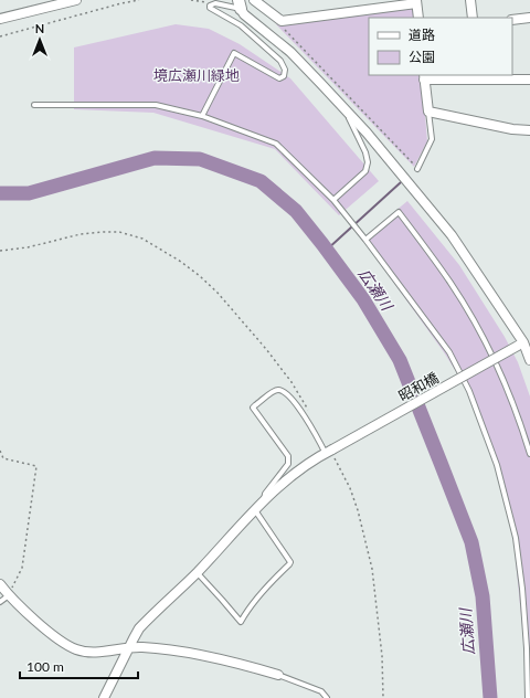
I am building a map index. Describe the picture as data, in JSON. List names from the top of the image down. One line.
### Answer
{"streets":{"street":["昭和橋"]},"water":["広瀬川"],"parks":["境広瀬川緑地"],"legend":["道路","公園"],"scale_bar":"100 m","north":"top"}
